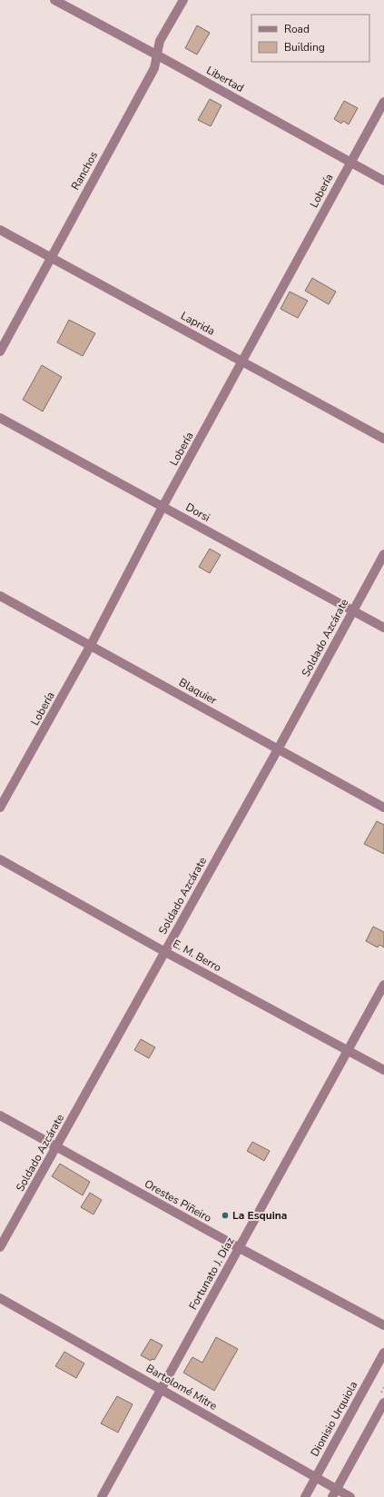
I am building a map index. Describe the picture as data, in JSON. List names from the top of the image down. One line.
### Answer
{"streets":{"street":["Libertad","Ranchos","Lobería","Laprida","Dorsi","Soldado Azcárate","Blaquier","E. M. Berro","Orestes Piñeiro","Fortunato J. Díaz","Bartolomé Mitre","Dionisio Urquiola"]},"crossings":[["Libertad","Ranchos"],["Libertad","Lobería"],["Ranchos","Laprida"],["Lobería","Laprida"],["Lobería","Dorsi"],["Lobería","Blaquier"],["Dorsi","Soldado Azcárate"],["Soldado Azcárate","Blaquier"],["Soldado Azcárate","E. M. Berro"],["Soldado Azcárate","Orestes Piñeiro"],["E. M. Berro","Fortunato J. Díaz"],["Orestes Piñeiro","Fortunato J. Díaz"],["Fortunato J. Díaz","Bartolomé Mitre"],["Bartolomé Mitre","Dionisio Urquiola"]],"places":["La Esquina"],"legend":["Road","Building"]}
